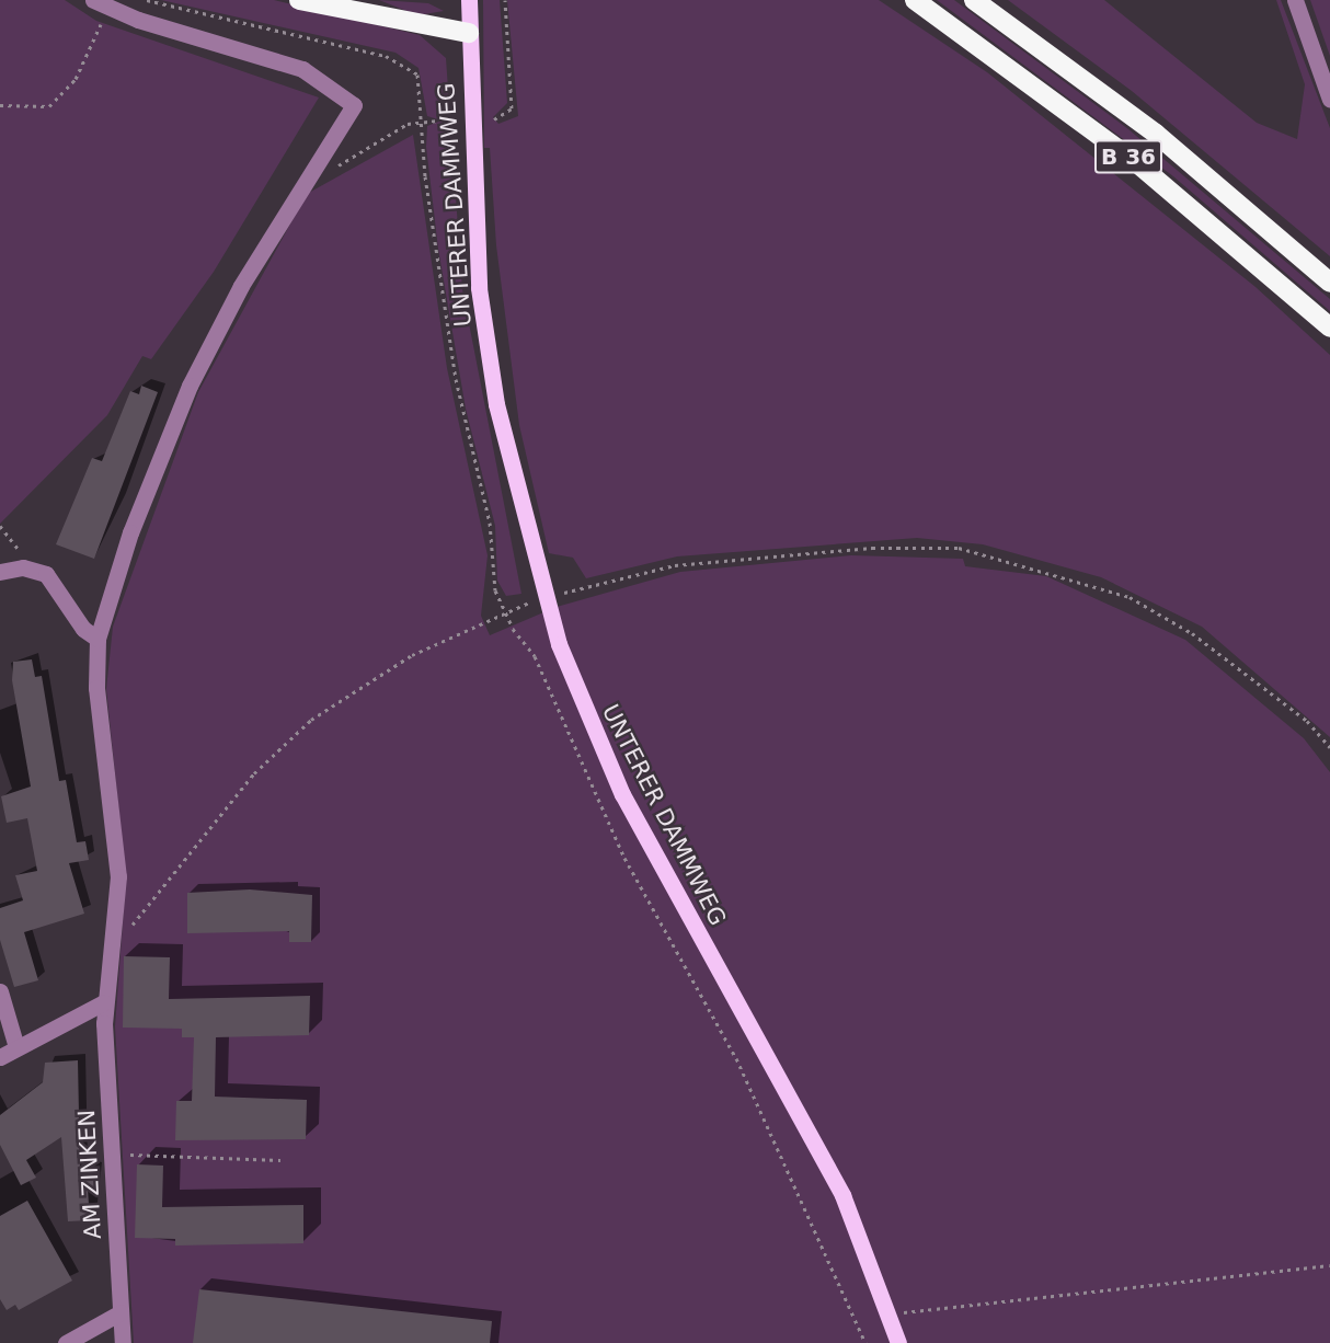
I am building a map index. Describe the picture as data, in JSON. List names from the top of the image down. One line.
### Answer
{"streets":{"highway":["B 36"],"main road":["UNTERER DAMMWEG"],"street":["AM ZINKEN"]}}
